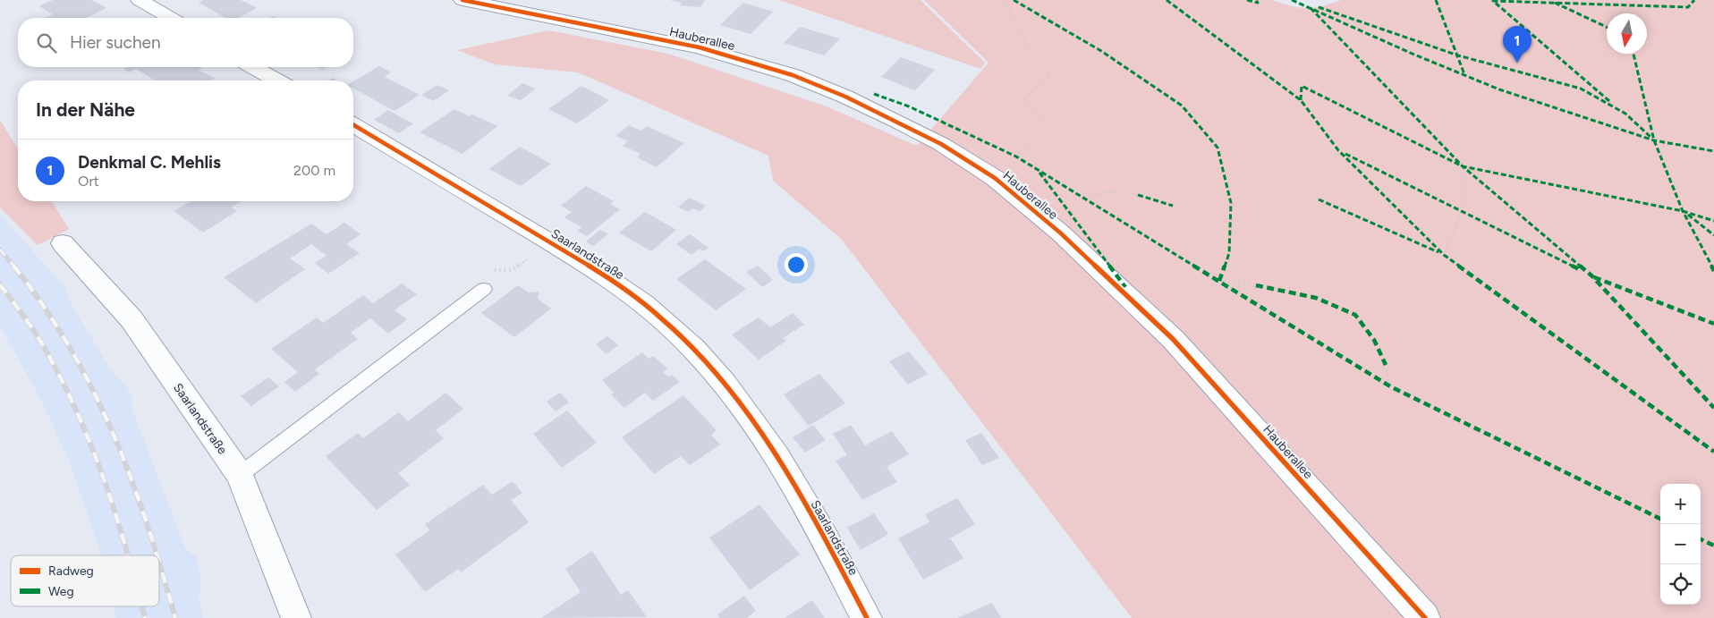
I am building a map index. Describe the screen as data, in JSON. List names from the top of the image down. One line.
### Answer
{"streets":{"street":["Hauberallee","Saarlandstraße"]},"legend":["Radweg","Weg"],"north":"bottom","page":{"search":"Hier suchen","pins":"1","heading":"In der Nähe","list":[{"mark":"1","name":"Denkmal C. Mehlis","note":"Ort","value":"200 m"}],"map_buttons":["+","−"]}}
